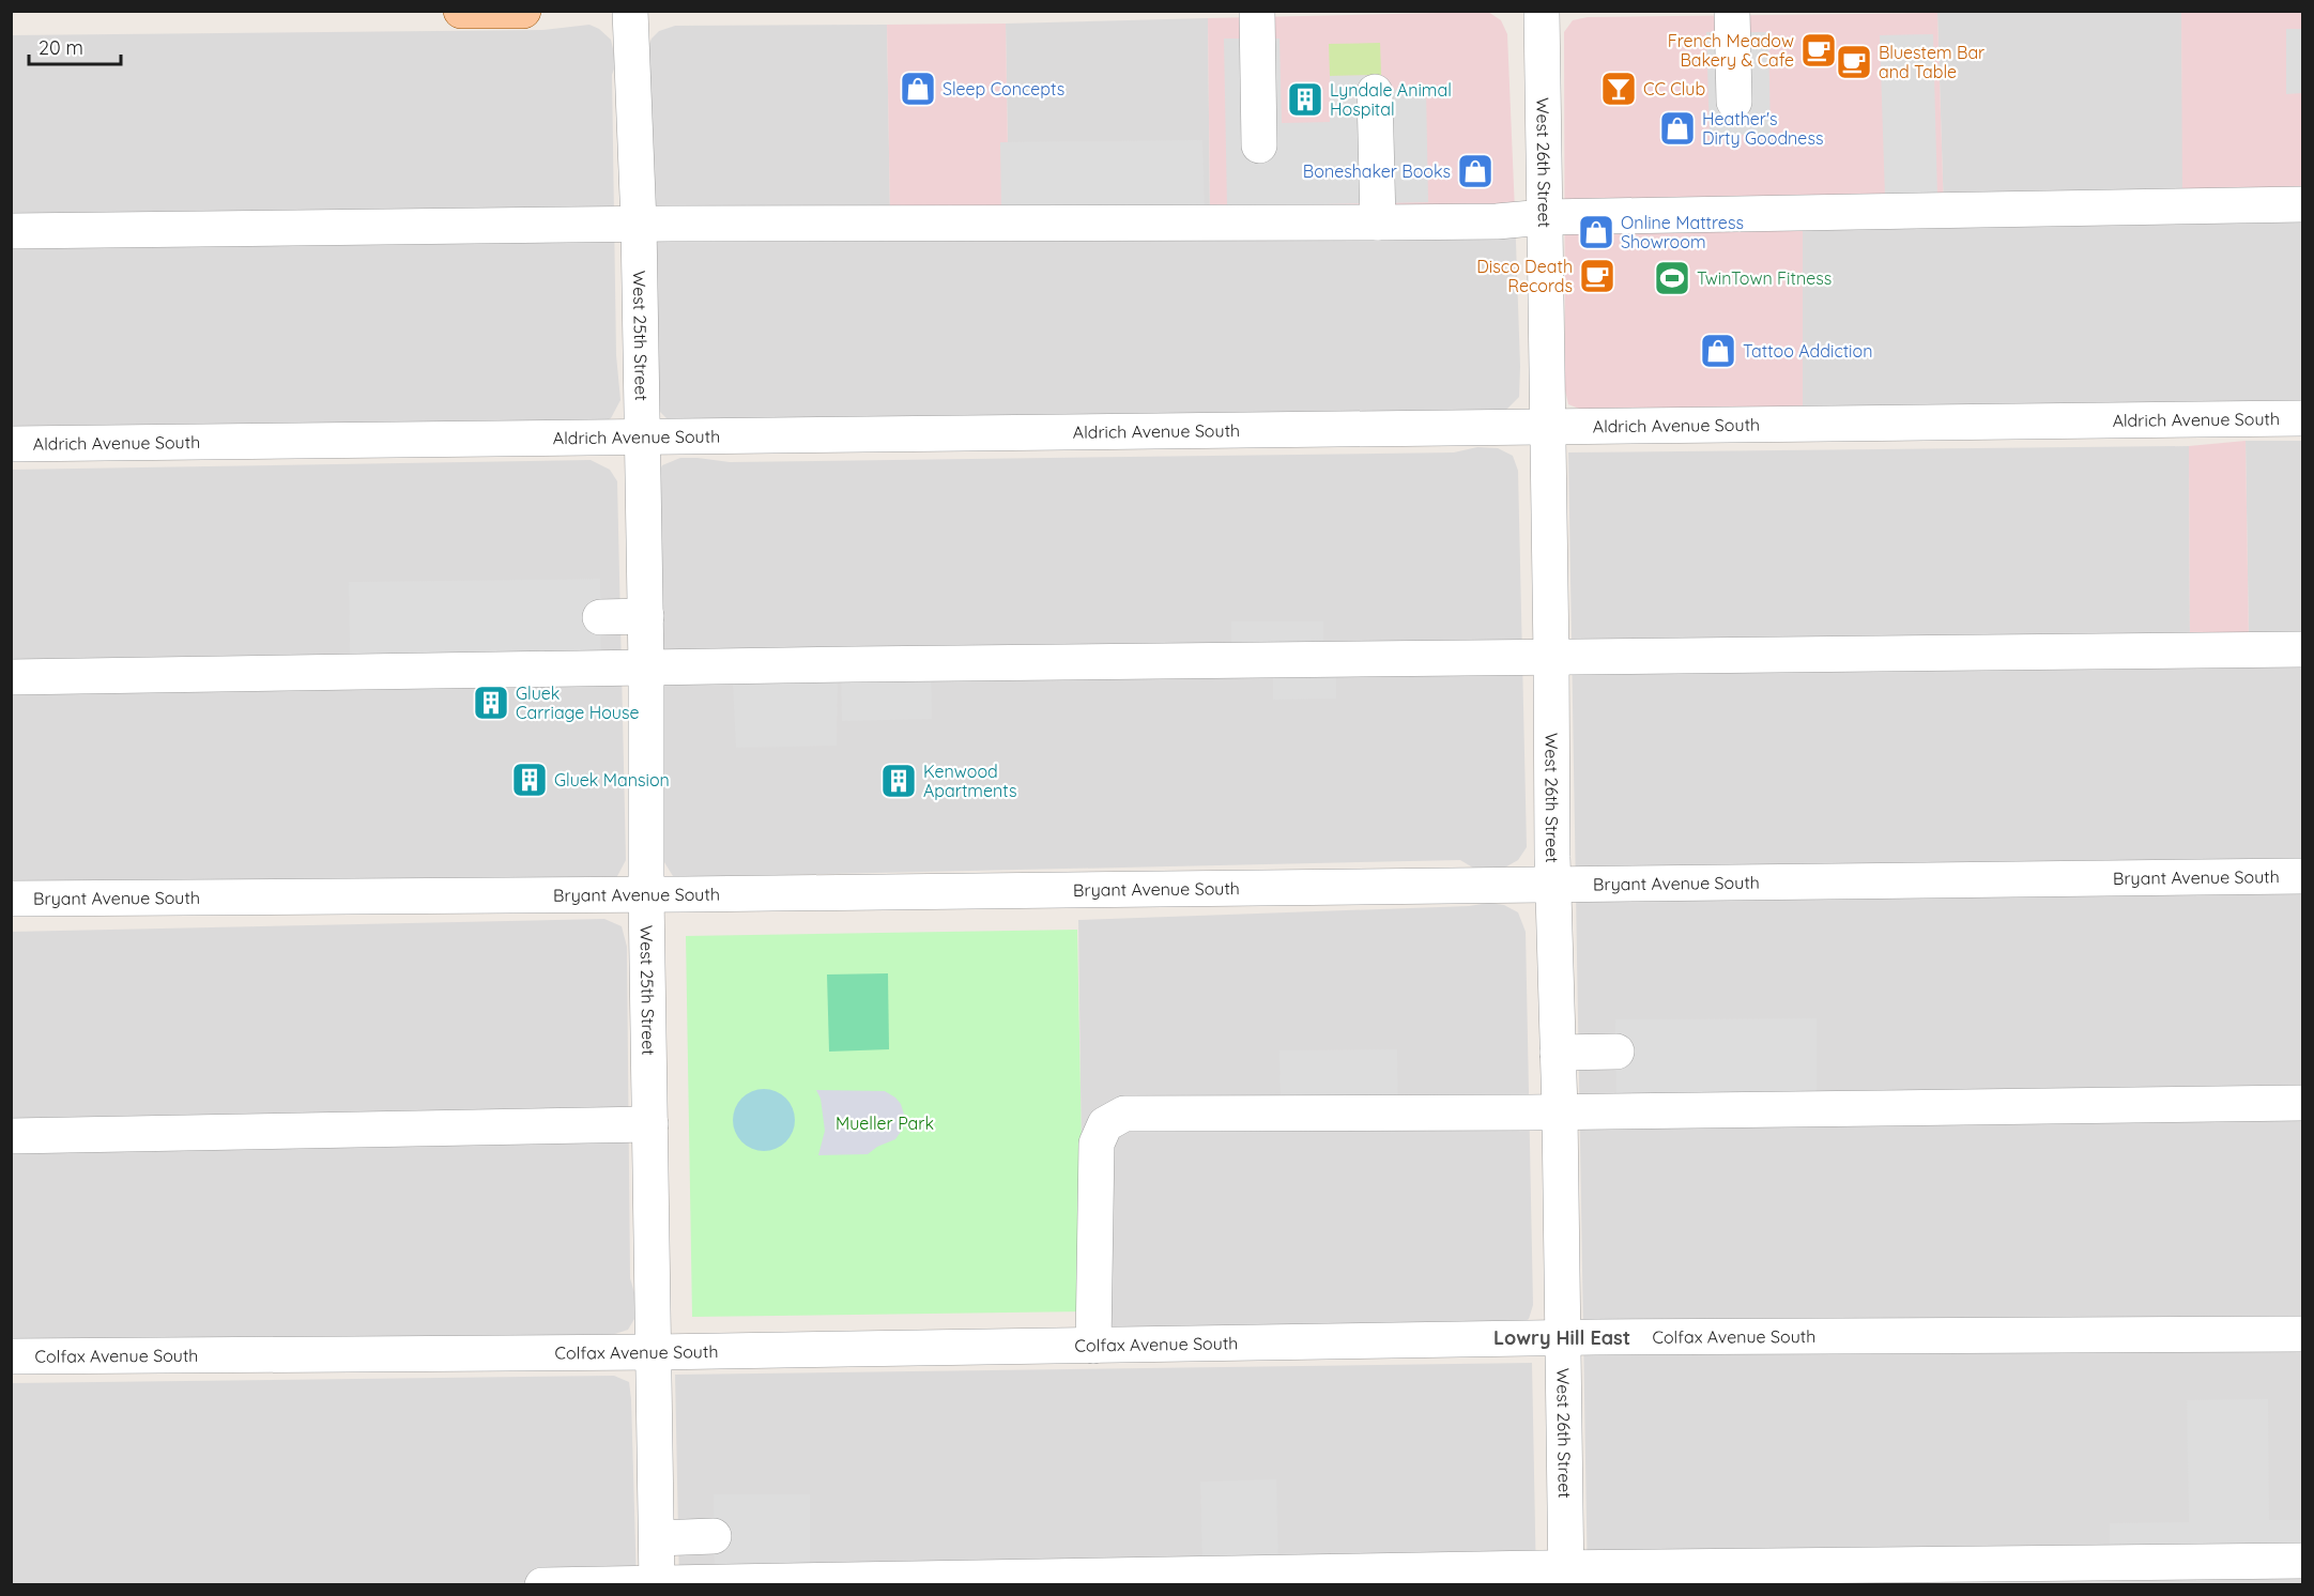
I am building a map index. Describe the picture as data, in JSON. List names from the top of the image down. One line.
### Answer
{"streets":{"street":["West 26th Street","West 25th Street","Aldrich Avenue South","Bryant Avenue South","Colfax Avenue South"]},"crossings":[["West 26th Street","Aldrich Avenue South"],["West 26th Street","Bryant Avenue South"],["West 26th Street","Colfax Avenue South"],["West 25th Street","Aldrich Avenue South"],["West 25th Street","Bryant Avenue South"],["West 25th Street","Colfax Avenue South"]],"districts":["Lowry Hill East"],"parks":["Mueller Park"],"places":{"cafe":["French Meadow Bakery & Cafe","Bluestem Bar and Table","Disco Death Records"],"shop":["Sleep Concepts","Heather's Dirty Goodness","Boneshaker Books","Online Mattress Showroom","Tattoo Addiction"],"bar":["CC Club"],"building":["Lyndale Animal Hospital","Gluek Carriage House","Gluek Mansion","Kenwood Apartments"],"sports":["TwinTown Fitness"]},"scale_bar":"20 m"}
